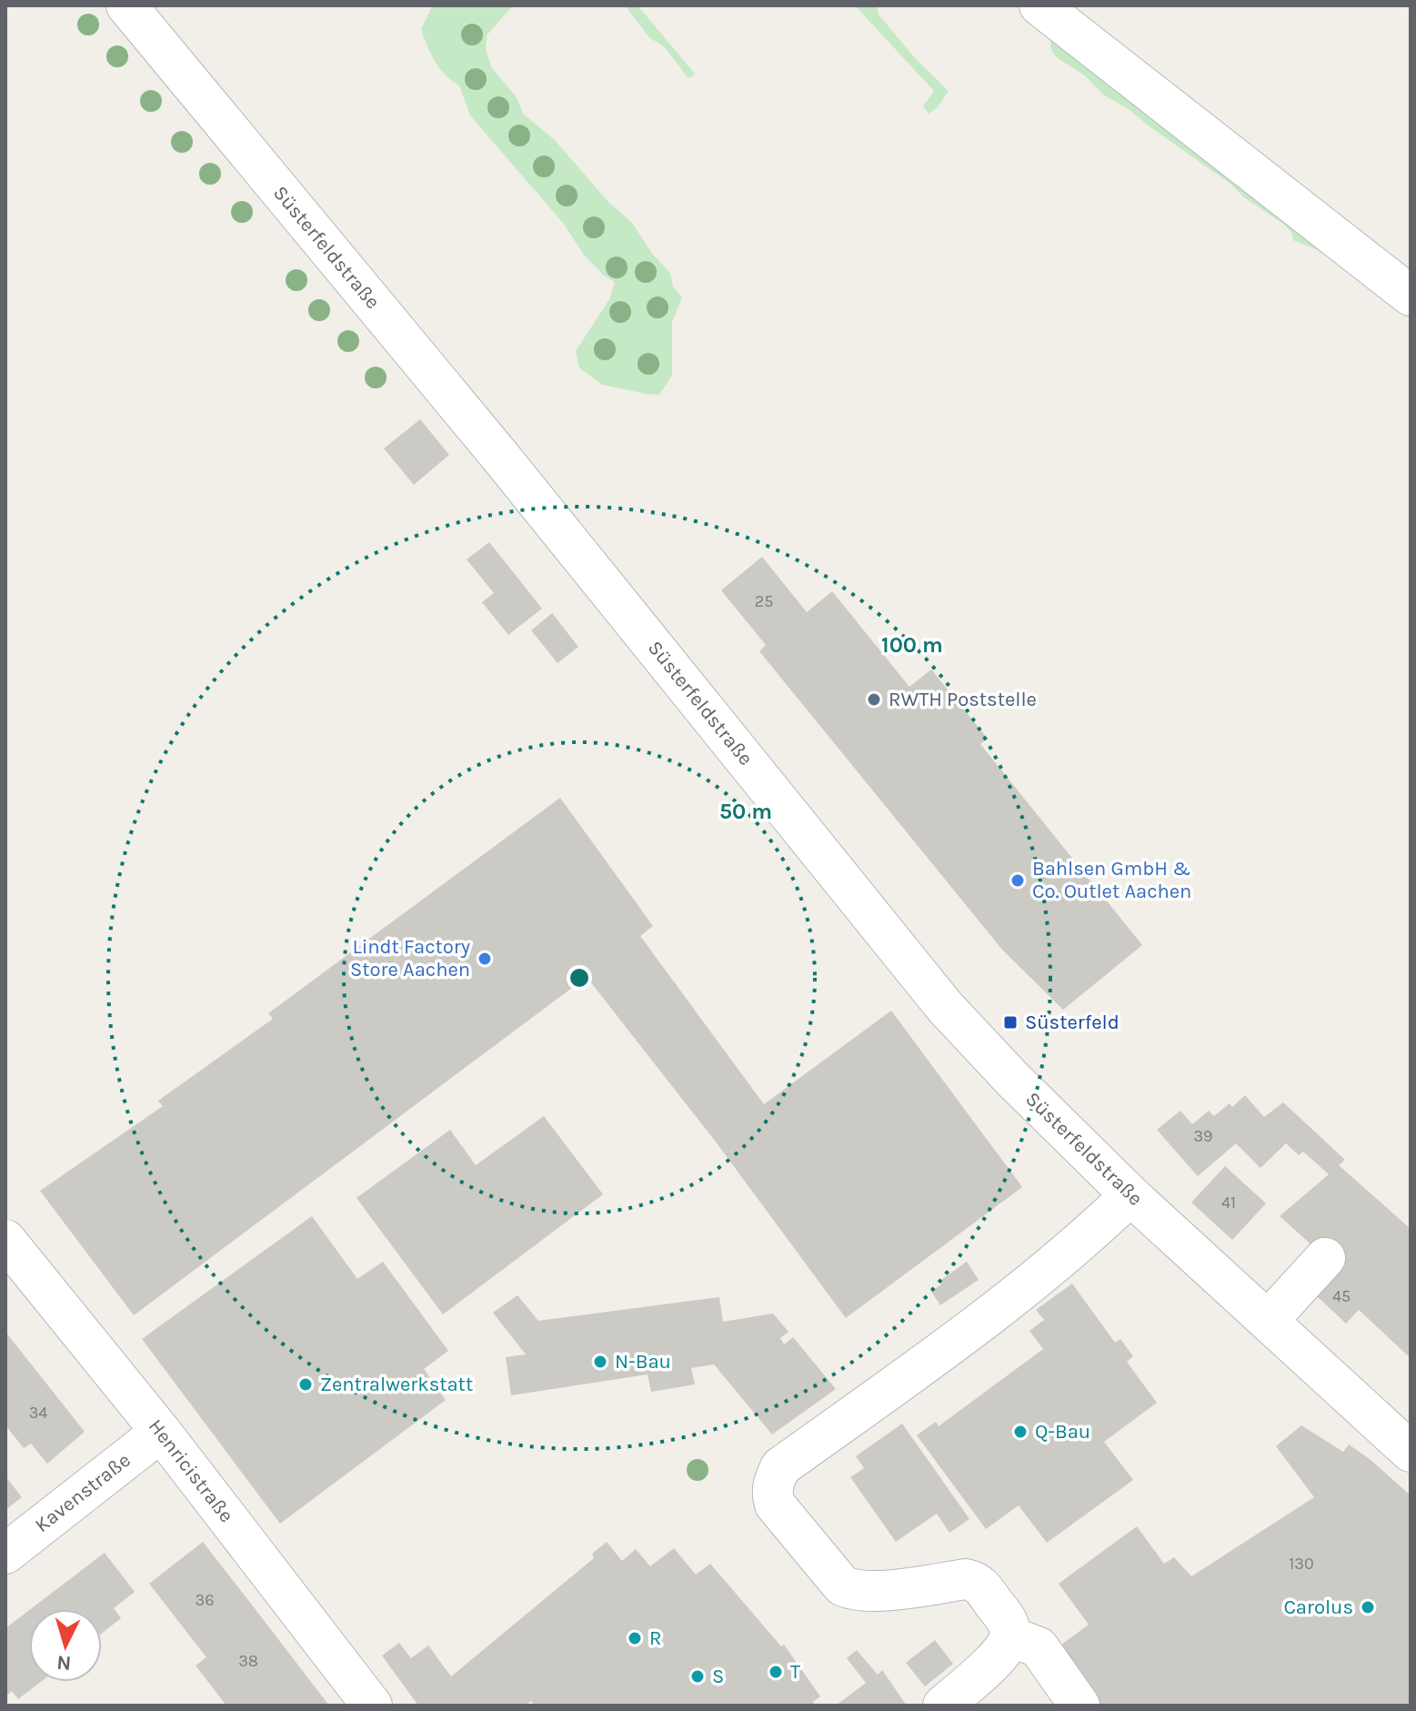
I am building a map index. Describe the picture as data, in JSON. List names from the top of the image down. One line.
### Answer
{"streets":{"street":["Süsterfeldstraße","Henricistraße","Kavenstraße"]},"crossings":[["Henricistraße","Kavenstraße"]],"places":{"other":["RWTH Poststelle","Bahlsen GmbH & Co. Outlet Aachen","Lindt Factory Store Aachen","N-Bau","Zentralwerkstatt","Q-Bau","Carolus","R","T","S"],"transit":["Süsterfeld"]},"house_numbers":["25","39","41","45","34","130","36","38"],"north":"bottom","rings":["100 m","50 m"]}
